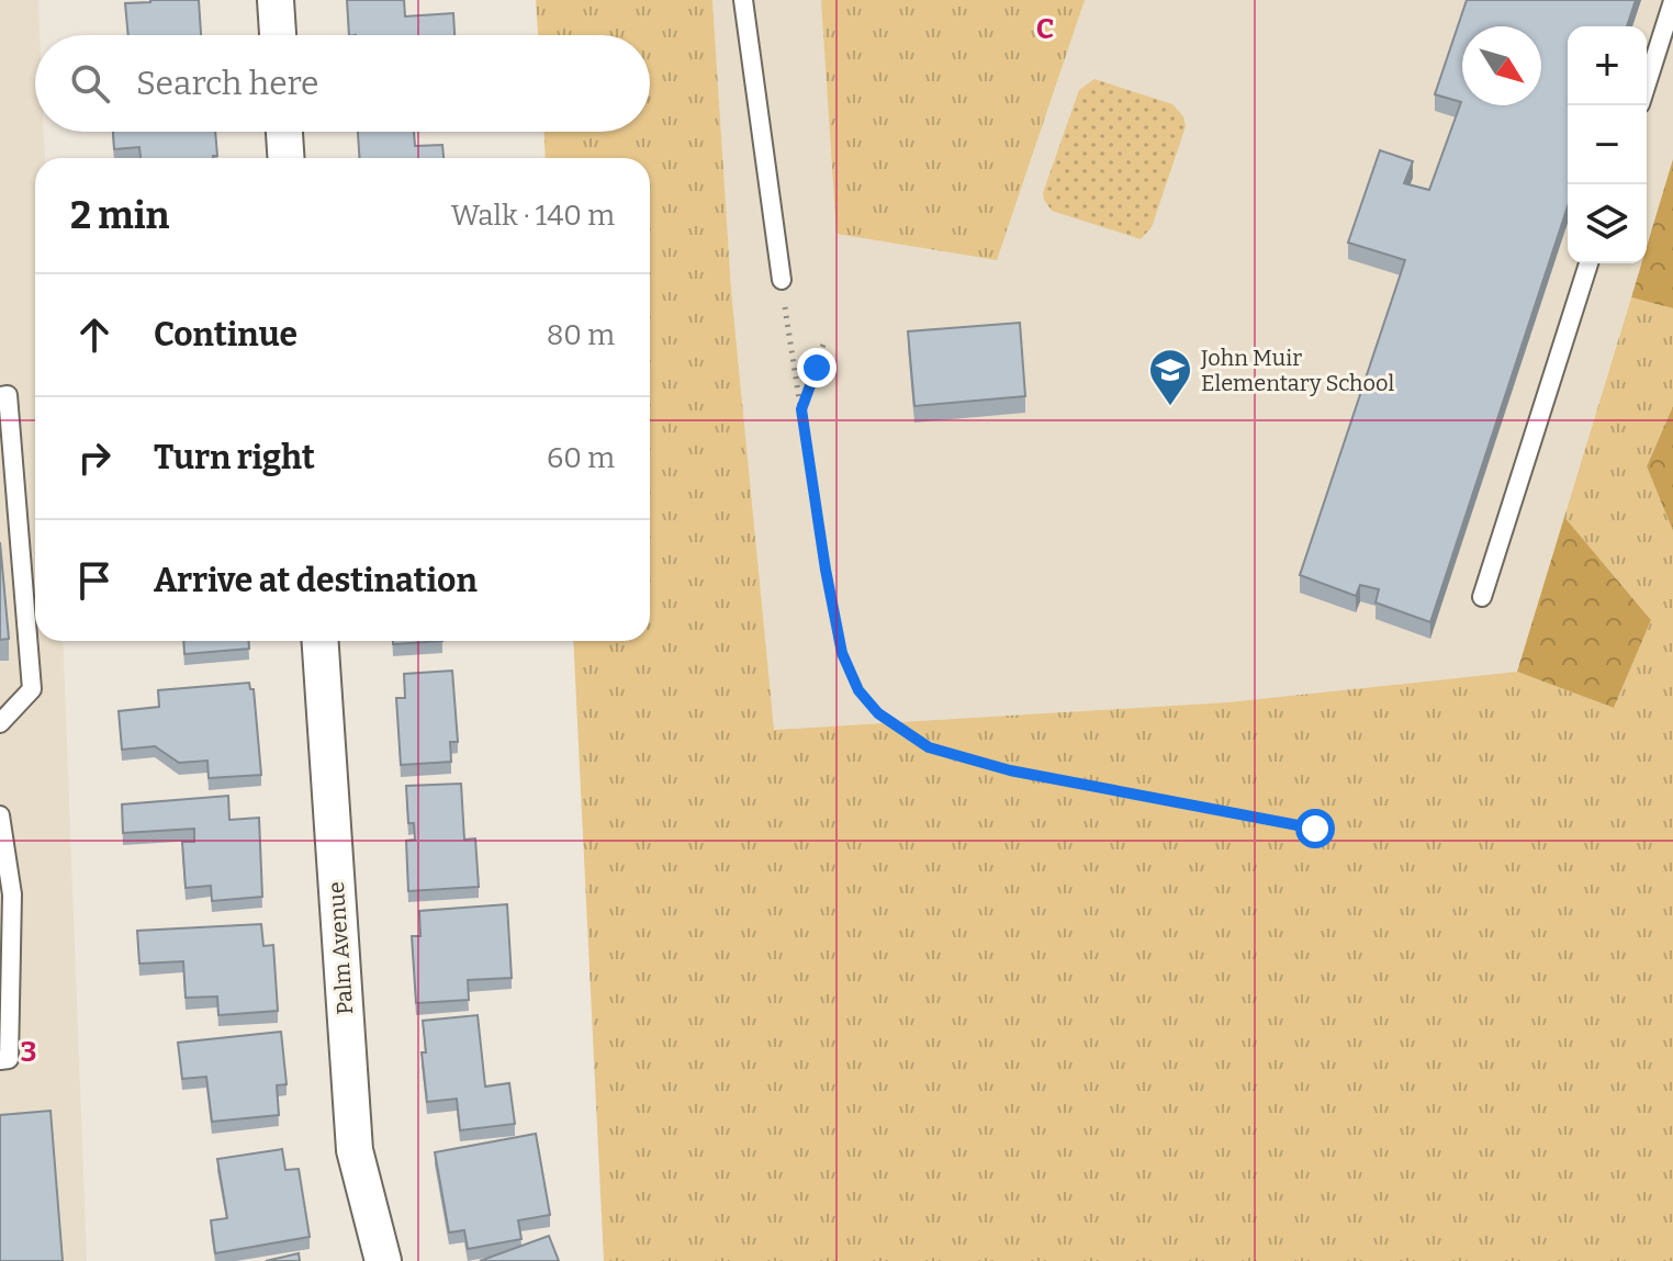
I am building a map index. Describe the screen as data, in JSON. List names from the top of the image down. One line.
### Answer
{"streets":{"street":["Palm Avenue"]},"places":{"school or university":["John Muir Elementary School"]},"north":"bottom right","page":{"map_buttons":["+","−"],"search":"Search here","heading":["2 min","Walk · 140 m"],"list":[["Continue","80 m"],["Turn right","60 m"],"Arrive at destination"]},"grid":{"columns":["C"],"rows":["3"]}}
